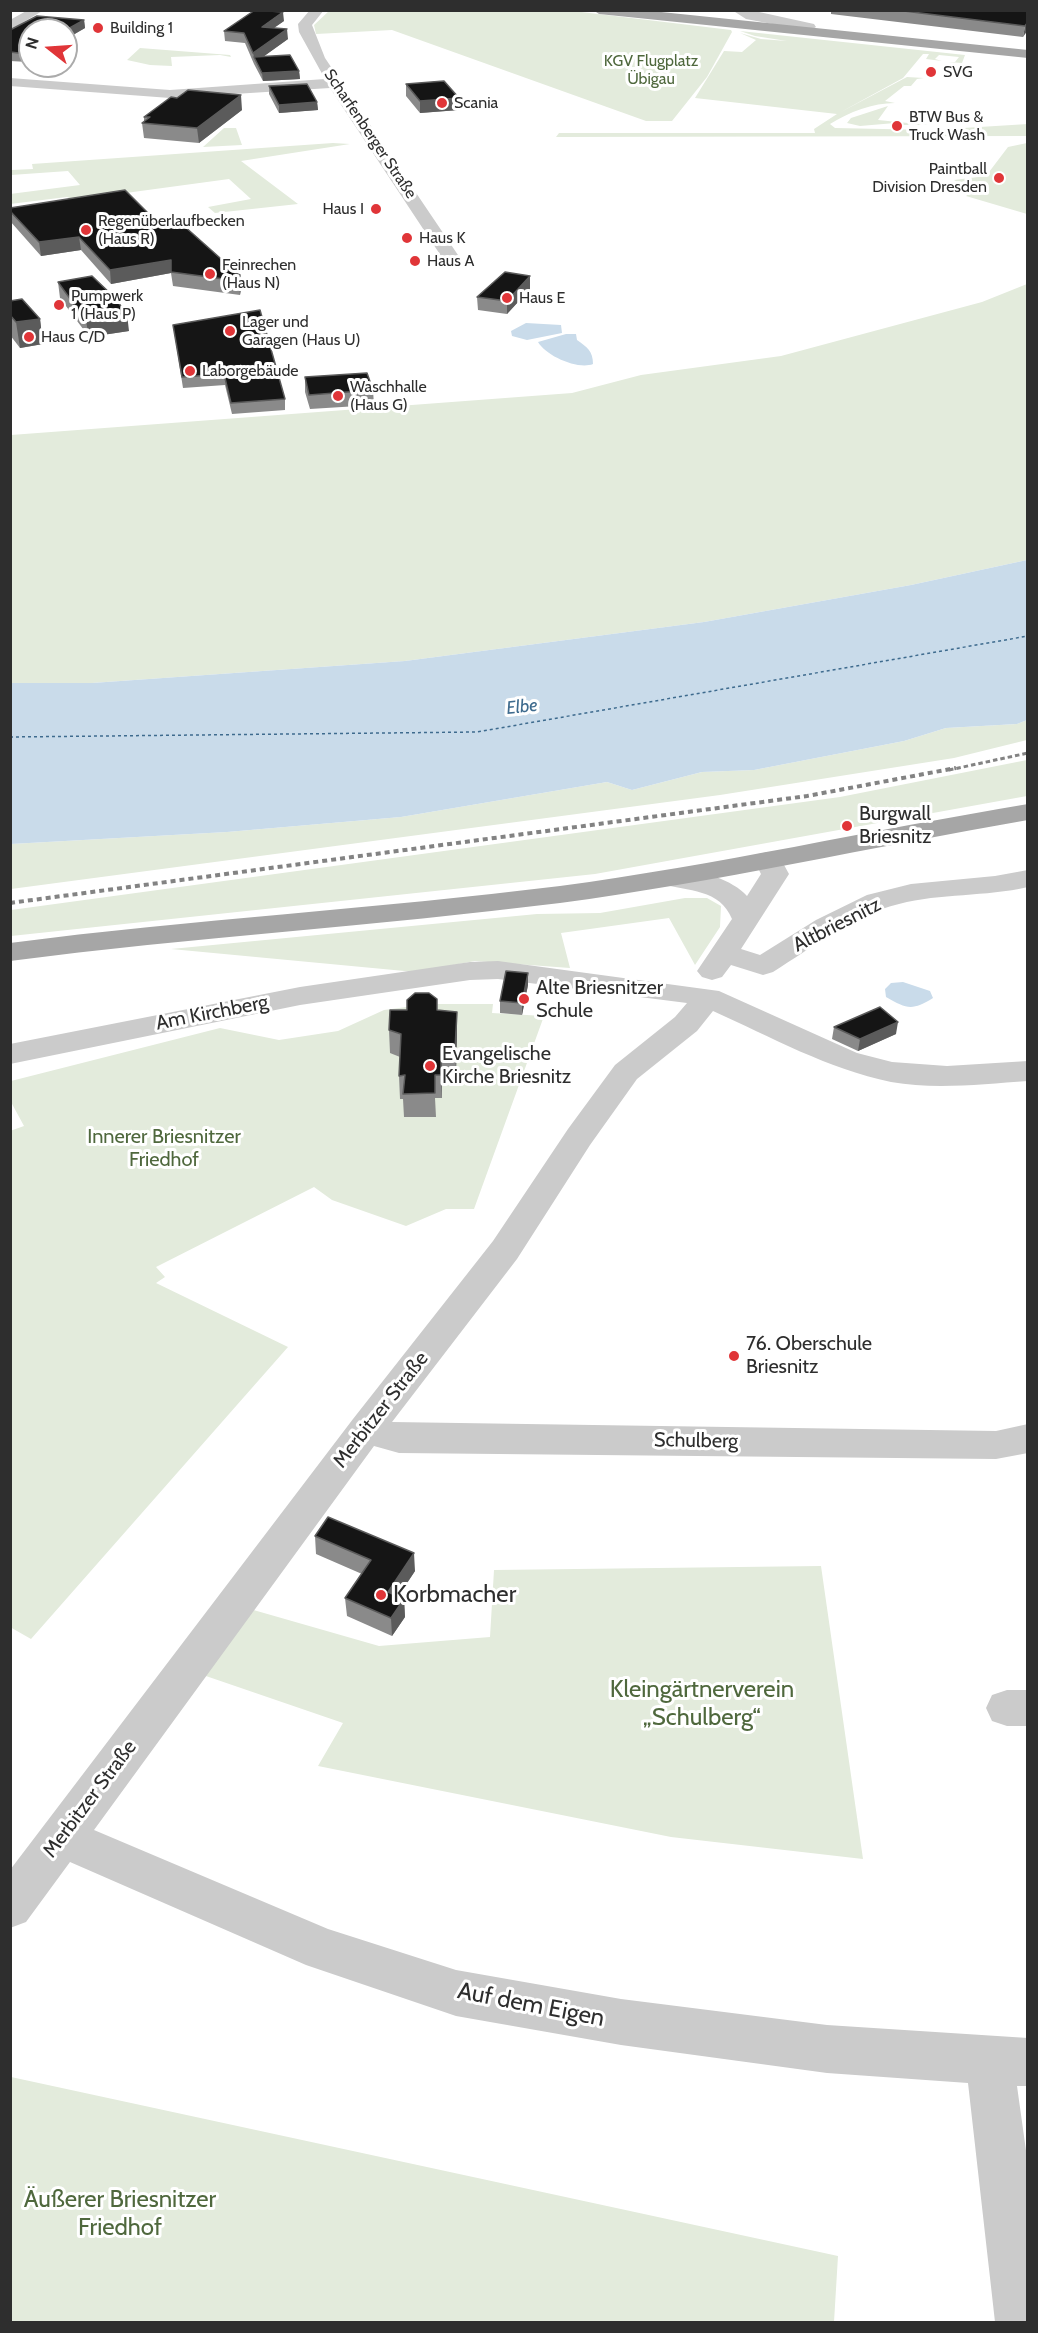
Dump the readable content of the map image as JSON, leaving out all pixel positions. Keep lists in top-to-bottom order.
{
  "streets": {
    "street": [
      "Scharfenberger Straße",
      "Altbriesnitz",
      "Am Kirchberg",
      "Merbitzer Straße",
      "Schulberg",
      "Auf dem Eigen"
    ]
  },
  "crossings": [
    ["Altbriesnitz", "Merbitzer Straße"],
    ["Am Kirchberg", "Merbitzer Straße"],
    ["Merbitzer Straße", "Schulberg"],
    ["Merbitzer Straße", "Auf dem Eigen"]
  ],
  "water": ["Elbe"],
  "parks": [
    "KGV Flugplatz Übigau",
    "Innerer Briesnitzer Friedhof",
    "Kleingärtnerverein „Schulberg“",
    "Äußerer Briesnitzer Friedhof"
  ],
  "places": [
    "Building 1",
    "SVG",
    "Scania",
    "BTW Bus & Truck Wash",
    "Paintball Division Dresden",
    "Haus I",
    "Regenüberlaufbecken (Haus R)",
    "Haus K",
    "Haus A",
    "Feinrechen (Haus N)",
    "Haus E",
    "Pumpwerk 1 (Haus P)",
    "Lager und Garagen (Haus U)",
    "Haus C/D",
    "Laborgebäude",
    "Waschhalle (Haus G)",
    "Burgwall Briesnitz",
    "Alte Briesnitzer Schule",
    "Evangelische Kirche Briesnitz",
    "76. Oberschule Briesnitz",
    "Korbmacher"
  ],
  "north": "left"
}
